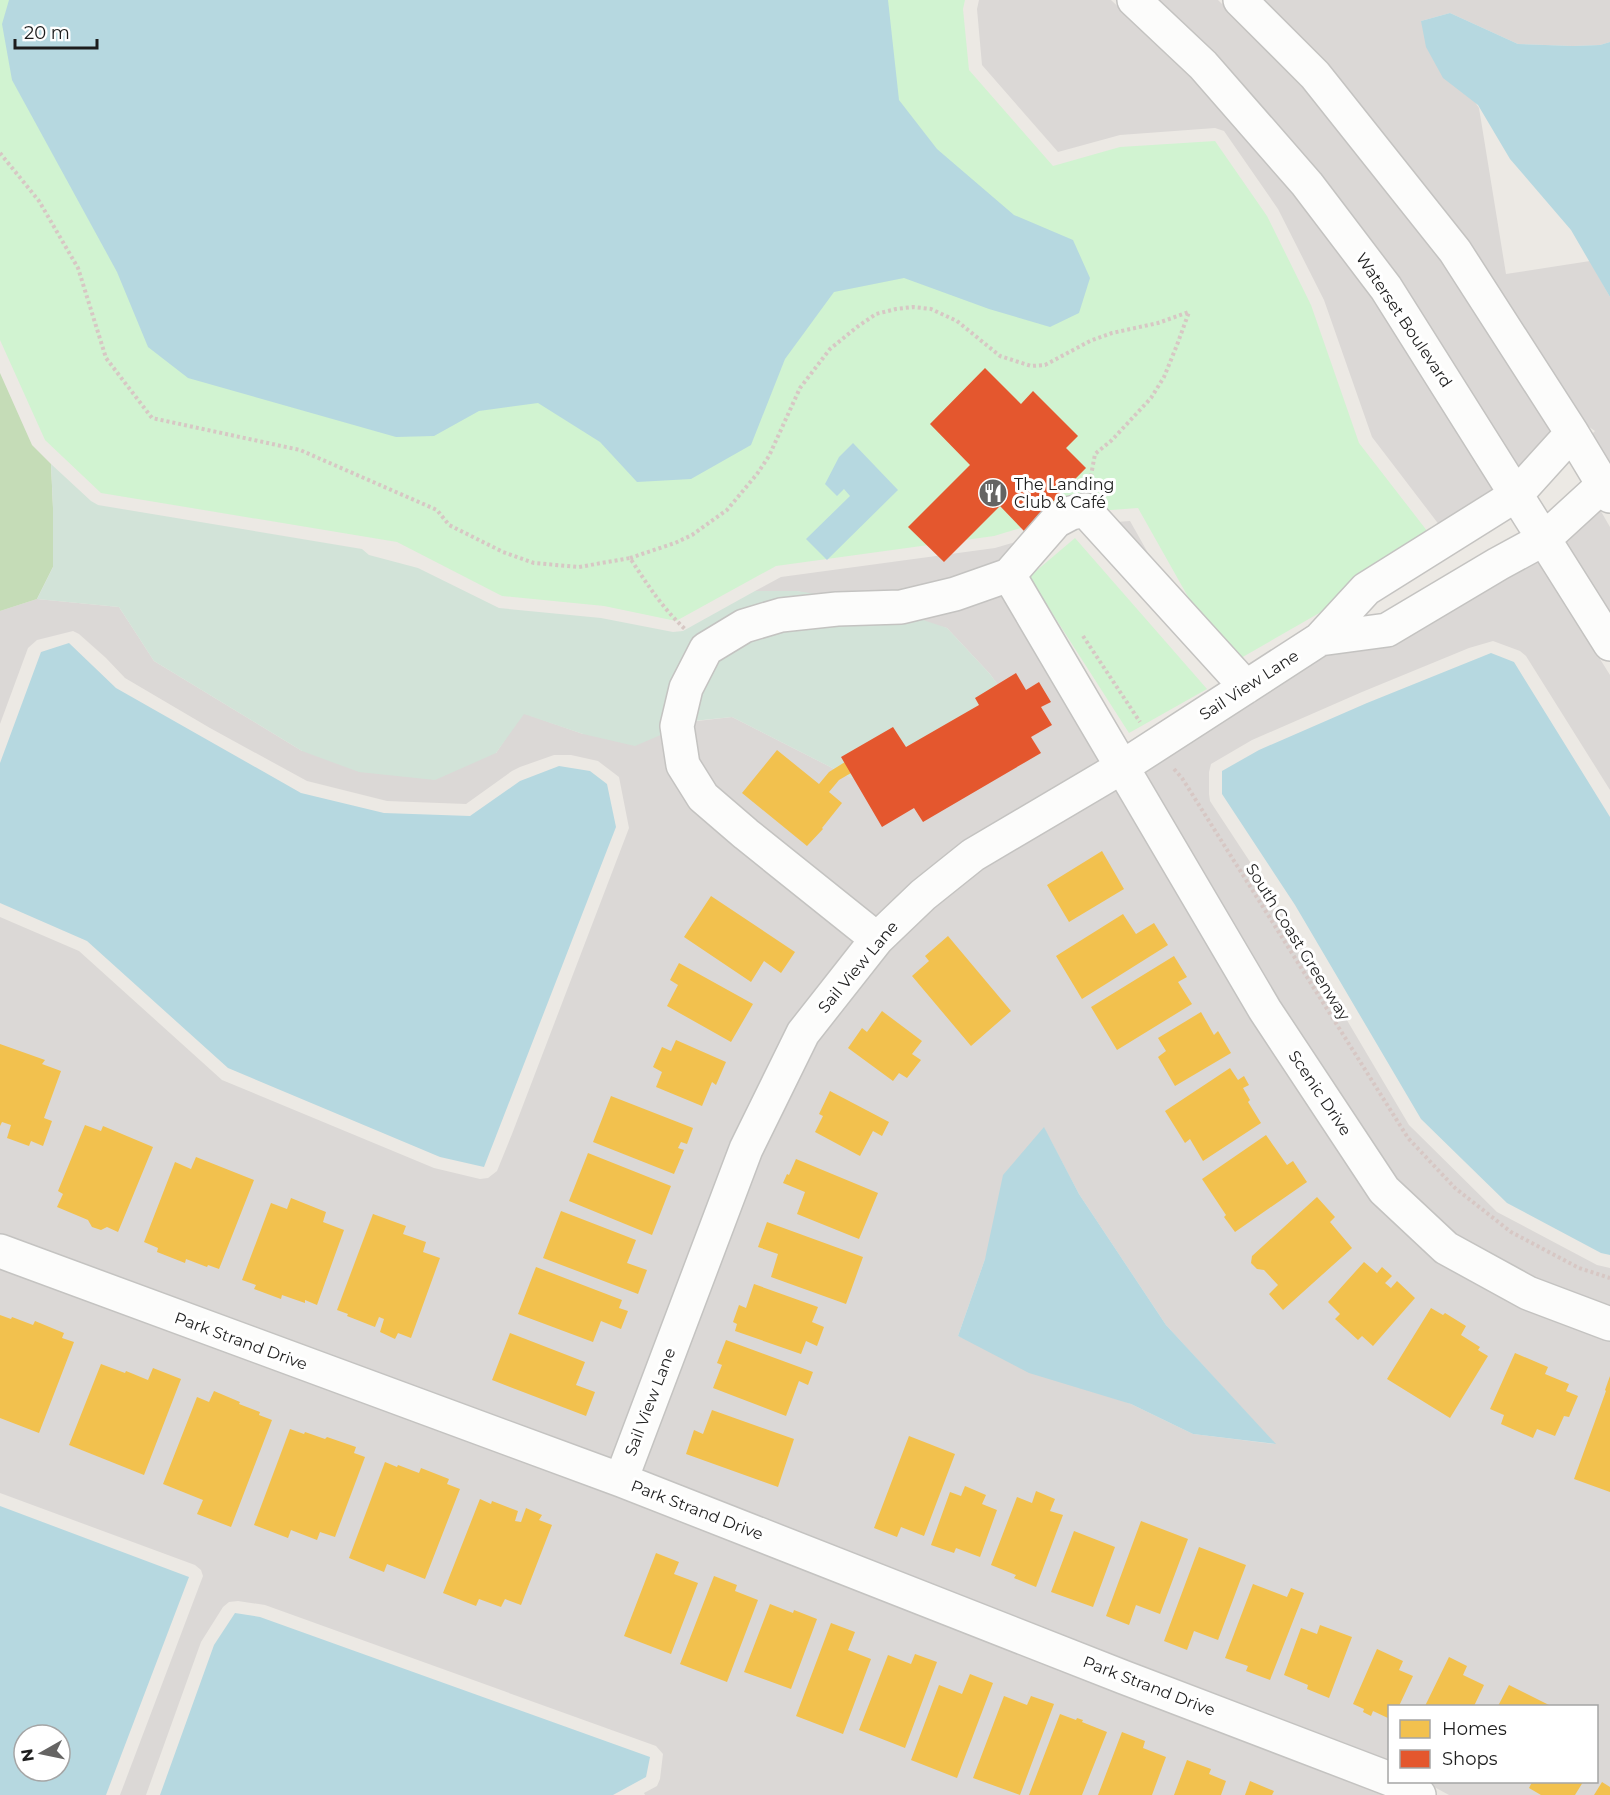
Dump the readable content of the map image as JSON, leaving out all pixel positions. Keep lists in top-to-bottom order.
{
  "streets": {
    "street": [
      "Waterset Boulevard",
      "Sail View Lane",
      "Scenic Drive",
      "Park Strand Drive"
    ],
    "path": ["South Coast Greenway"]
  },
  "crossings": [
    ["Waterset Boulevard", "Sail View Lane"],
    ["Sail View Lane", "South Coast Greenway"],
    ["Sail View Lane", "Scenic Drive"],
    ["Sail View Lane", "Park Strand Drive"]
  ],
  "places": {
    "restaurant": ["The Landing Club & Café"]
  },
  "legend": ["Homes", "Shops"],
  "scale_bar": "20 m",
  "north": "left"
}
